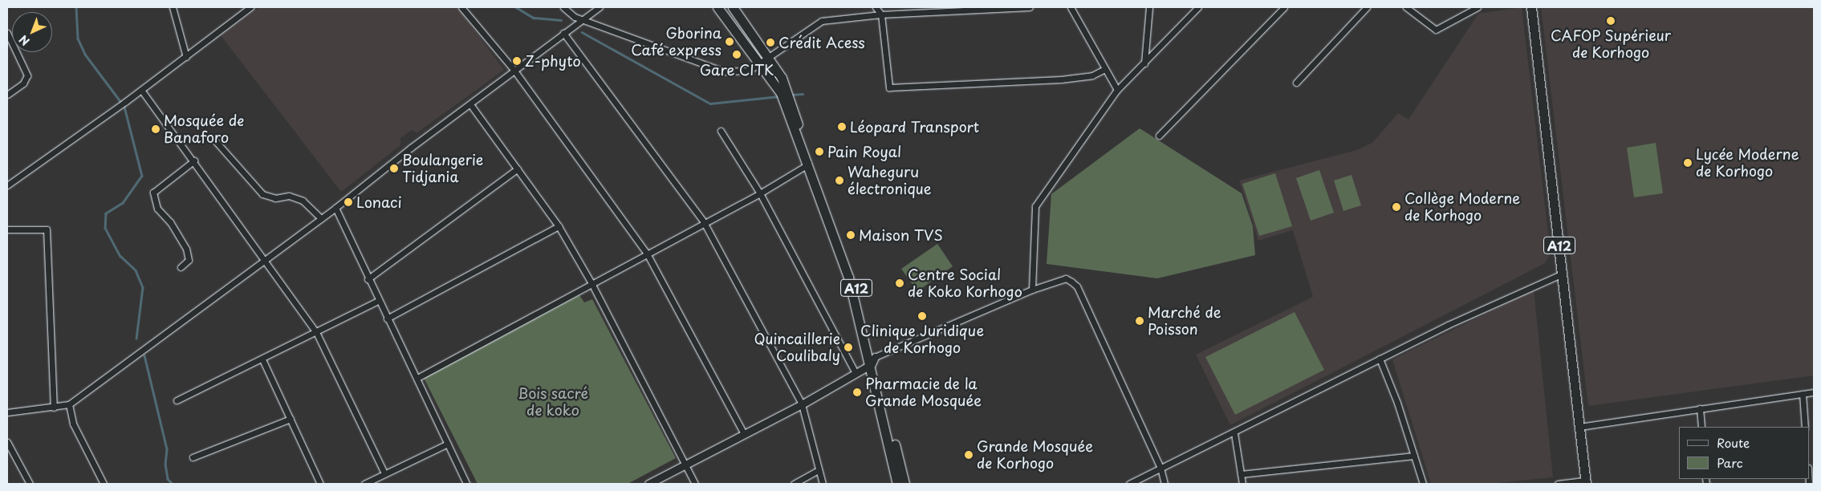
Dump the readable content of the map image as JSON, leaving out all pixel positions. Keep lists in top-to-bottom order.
{
  "streets": {
    "main road": ["A12"]
  },
  "parks": ["Bois sacré de koko"],
  "places": [
    "CAFOP Supérieur de Korhogo",
    "Gborina Café express",
    "Crédit Acess",
    "Gare CITK",
    "Z-phyto",
    "Léopard Transport",
    "Mosquée de Banaforo",
    "Pain Royal",
    "Lycée Moderne de Korhogo",
    "Boulangerie Tidjania",
    "Waheguru électronique",
    "Lonaci",
    "Collège Moderne de Korhogo",
    "Maison TVS",
    "Centre Social de Koko Korhogo",
    "Clinique Juridique de Korhogo",
    "Marché de Poisson",
    "Quincaillerie Coulibaly",
    "Pharmacie de la Grande Mosquée",
    "Grande Mosquée de Korhogo"
  ],
  "legend": ["Route", "Parc"],
  "north": "bottom left"
}
